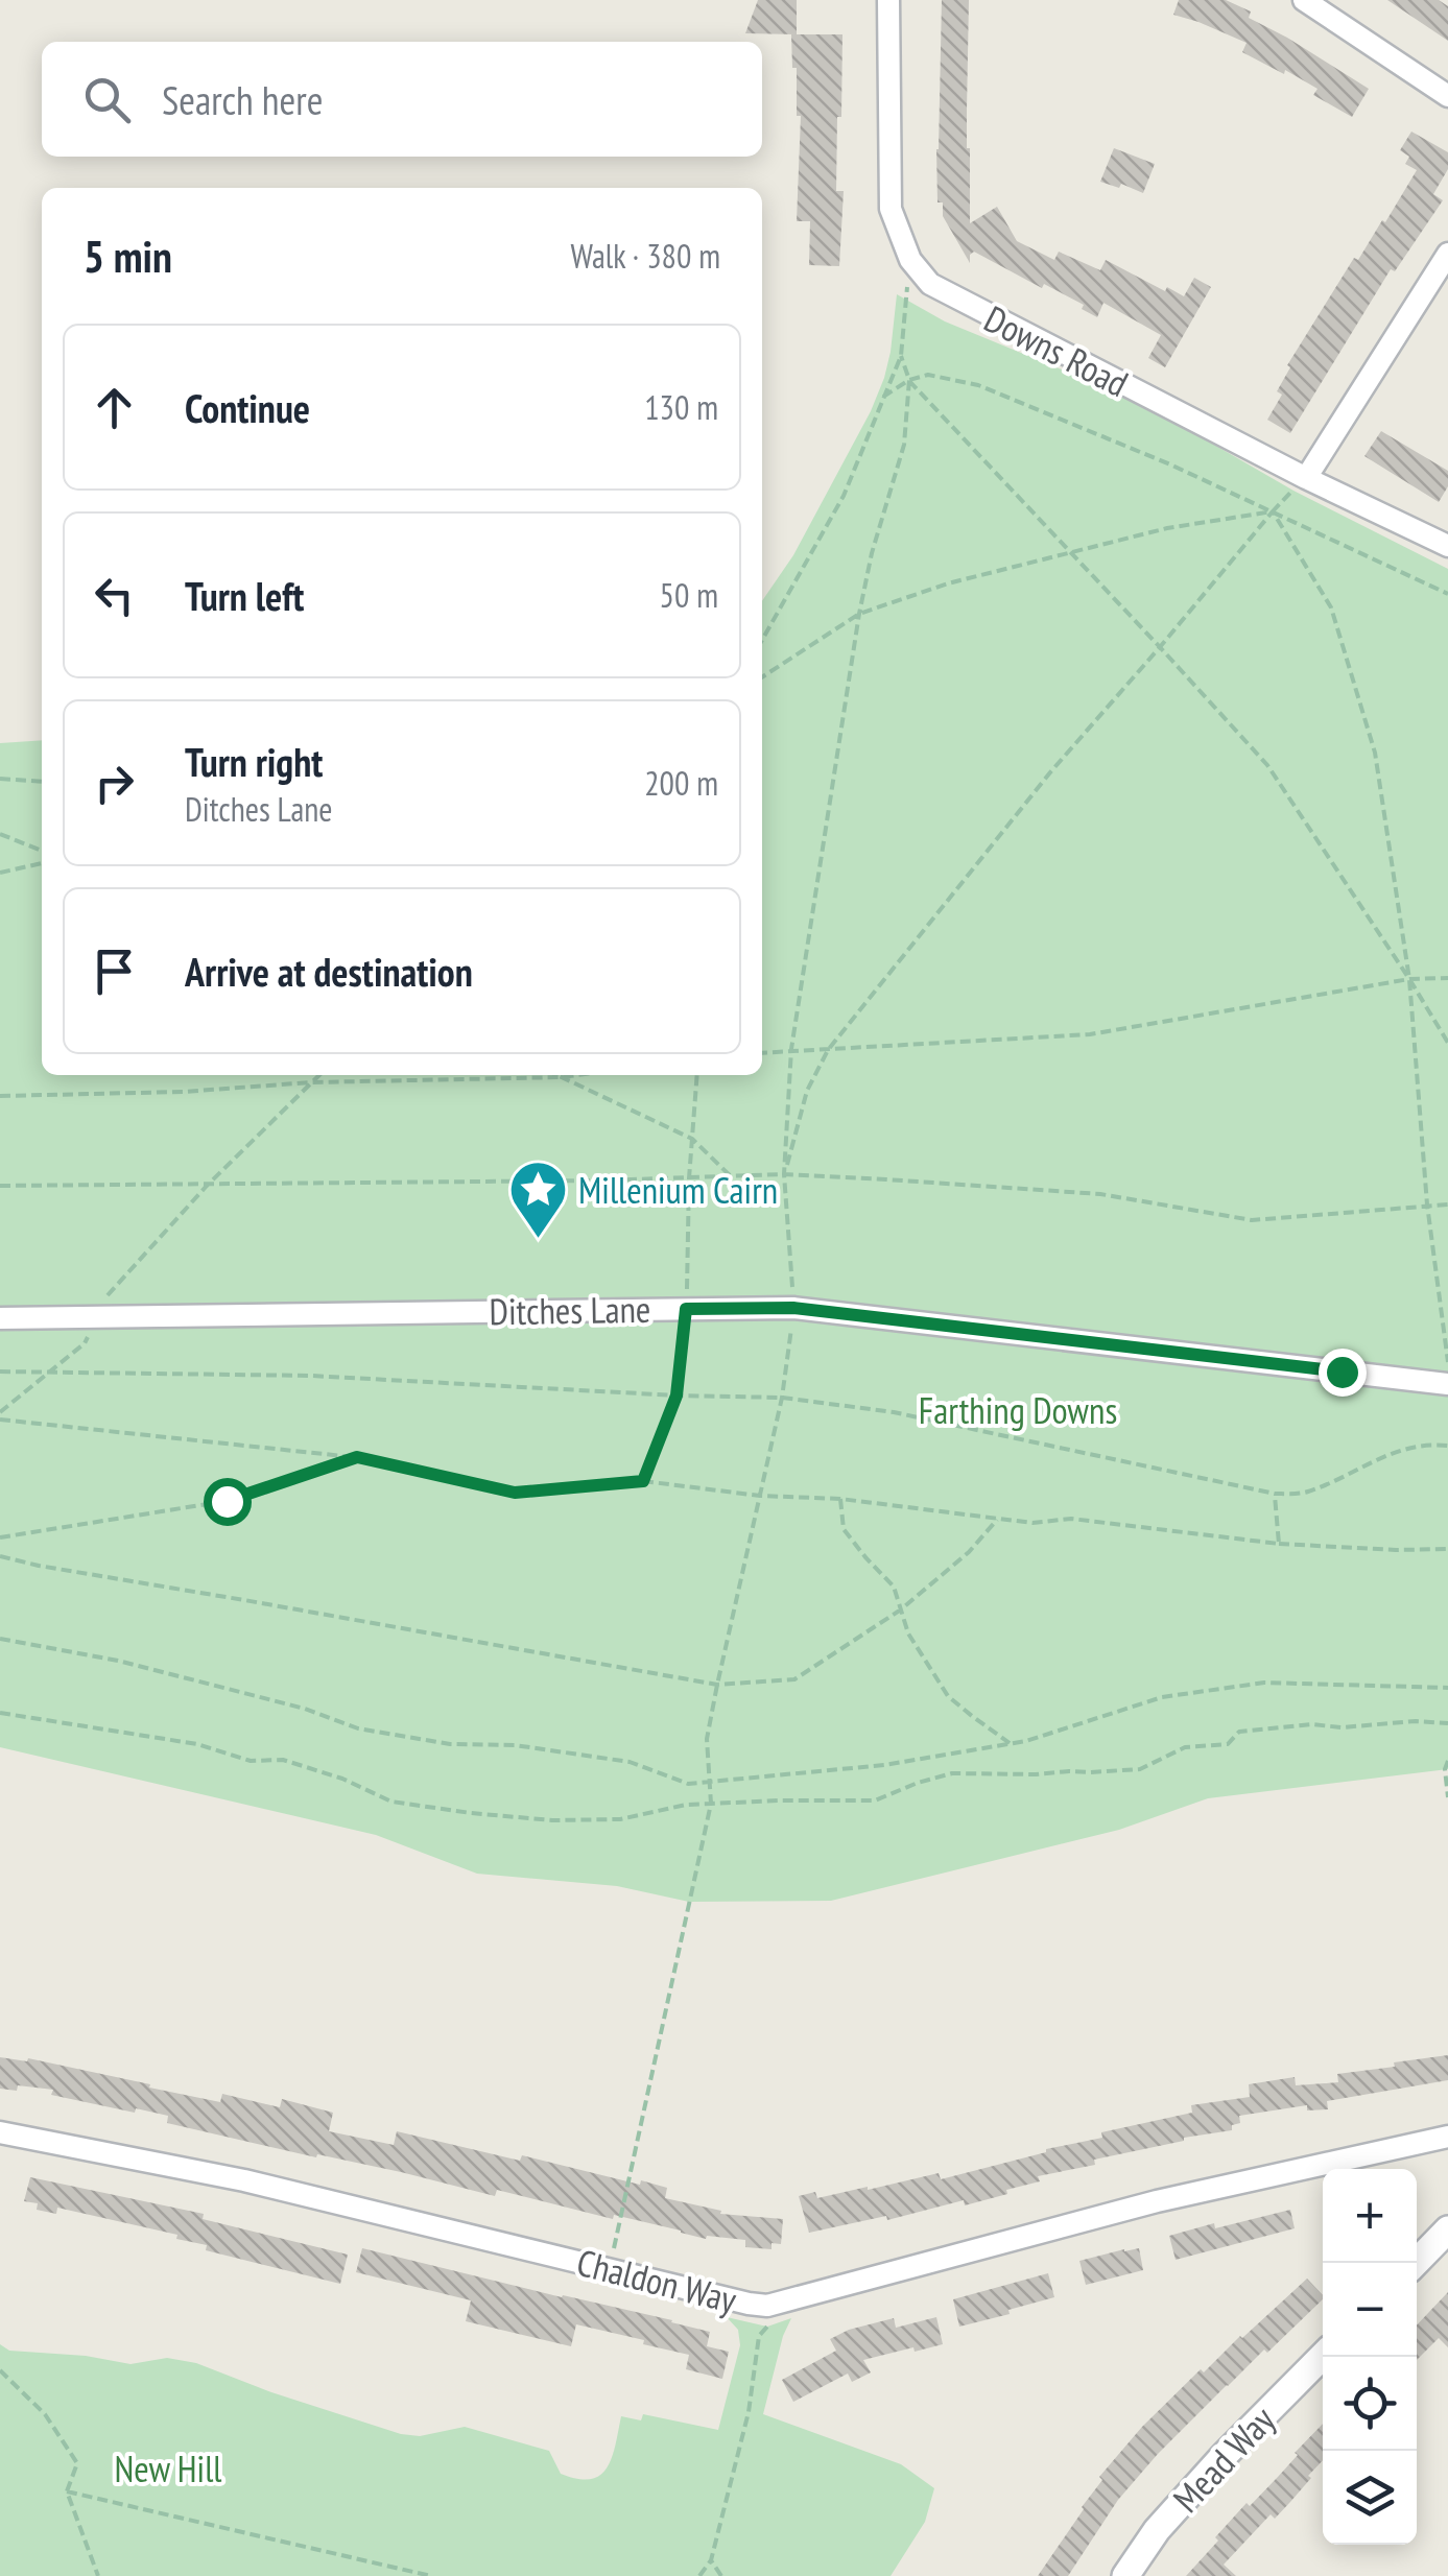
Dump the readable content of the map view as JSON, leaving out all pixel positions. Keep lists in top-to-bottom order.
{
  "streets": {
    "street": [
      "Downs Road",
      "Ditches Lane",
      "Chaldon Way",
      "Mead Way"
    ]
  },
  "parks": ["Farthing Downs", "New Hill"],
  "places": {
    "place": ["Millenium Cairn"]
  },
  "page": {
    "search": "Search here",
    "heading": ["5 min", "Walk · 380 m"],
    "list": [
      ["Continue", "130 m"],
      ["Turn left", "50 m"],
      ["Turn right", "Ditches Lane", "200 m"],
      "Arrive at destination"
    ],
    "map_buttons": ["+", "−"]
  }
}
